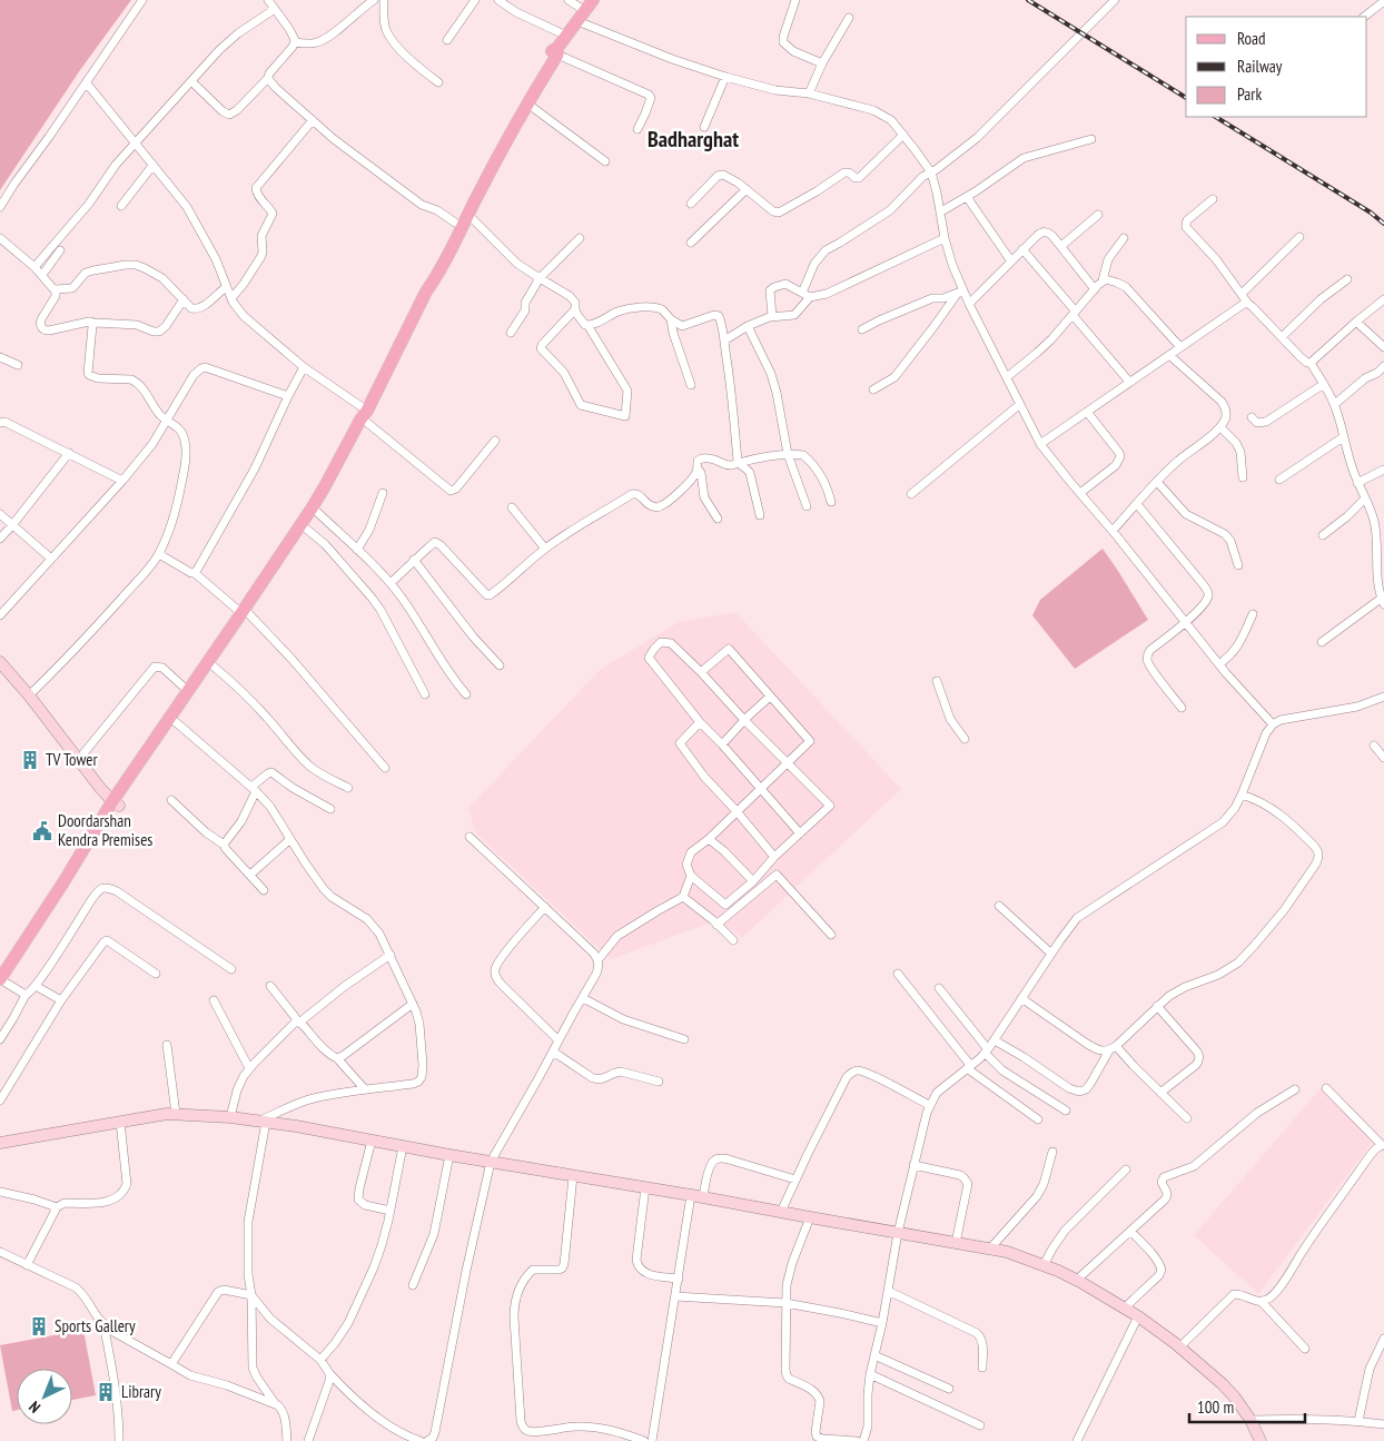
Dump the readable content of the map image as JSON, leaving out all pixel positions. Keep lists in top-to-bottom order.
{
  "districts": ["Badharghat"],
  "places": {
    "building": ["TV Tower", "Sports Gallery", "Library"],
    "public building": ["Doordarshan Kendra Premises"]
  },
  "legend": ["Road", "Railway", "Park"],
  "scale_bar": "100 m",
  "north": "bottom left"
}
